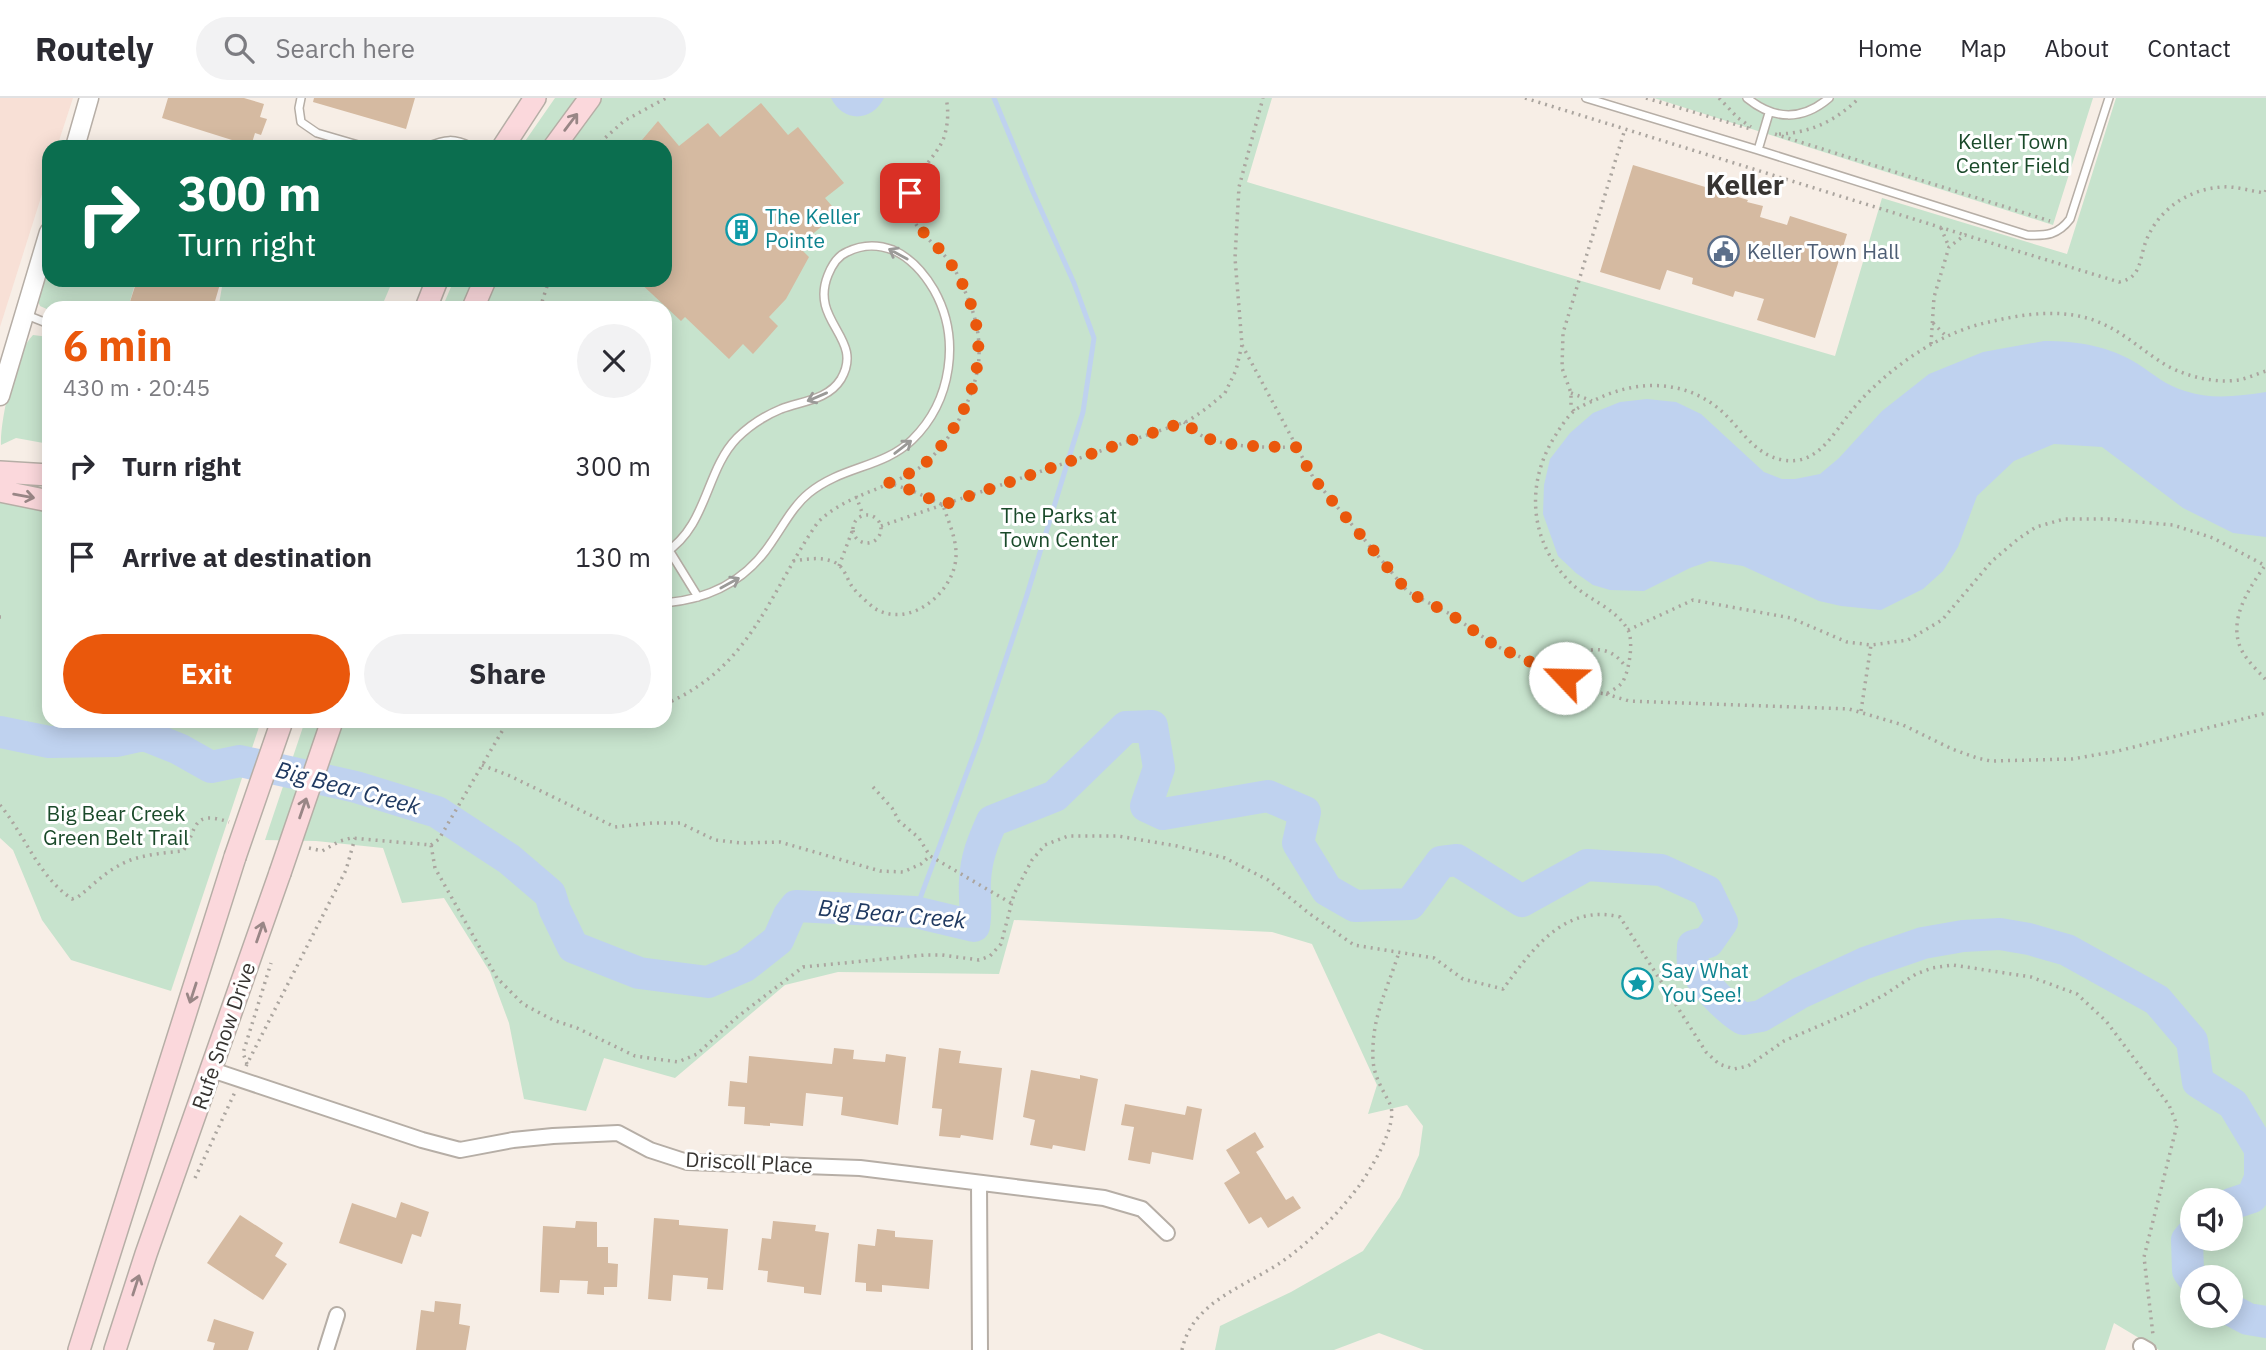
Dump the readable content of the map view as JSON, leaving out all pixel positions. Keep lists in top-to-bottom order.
{
  "streets": {
    "main road": ["Rufe Snow Drive"],
    "street": ["Driscoll Place"]
  },
  "crossings": [
    ["Rufe Snow Drive", "Driscoll Place"]
  ],
  "districts": ["Keller"],
  "water": ["Big Bear Creek"],
  "parks": ["Keller Town Center Field", "The Parks at Town Center", "Big Bear Creek Green Belt Trail"],
  "places": {
    "building": ["The Keller Pointe"],
    "public building": ["Keller Town Hall"],
    "place": ["Say What You See!"]
  },
  "page": {
    "header": "Routely",
    "search": "Search here",
    "nav": [
      "Home",
      "Map",
      "About",
      "Contact"
    ],
    "turn": ["300 m", "Turn right"],
    "heading": ["6 min", "430 m · 20:45"],
    "list": [
      {
        "name": "Turn right",
        "value": "300 m"
      },
      {
        "name": "Arrive at destination",
        "value": "130 m"
      }
    ],
    "buttons": ["Exit", "Share"]
  }
}
